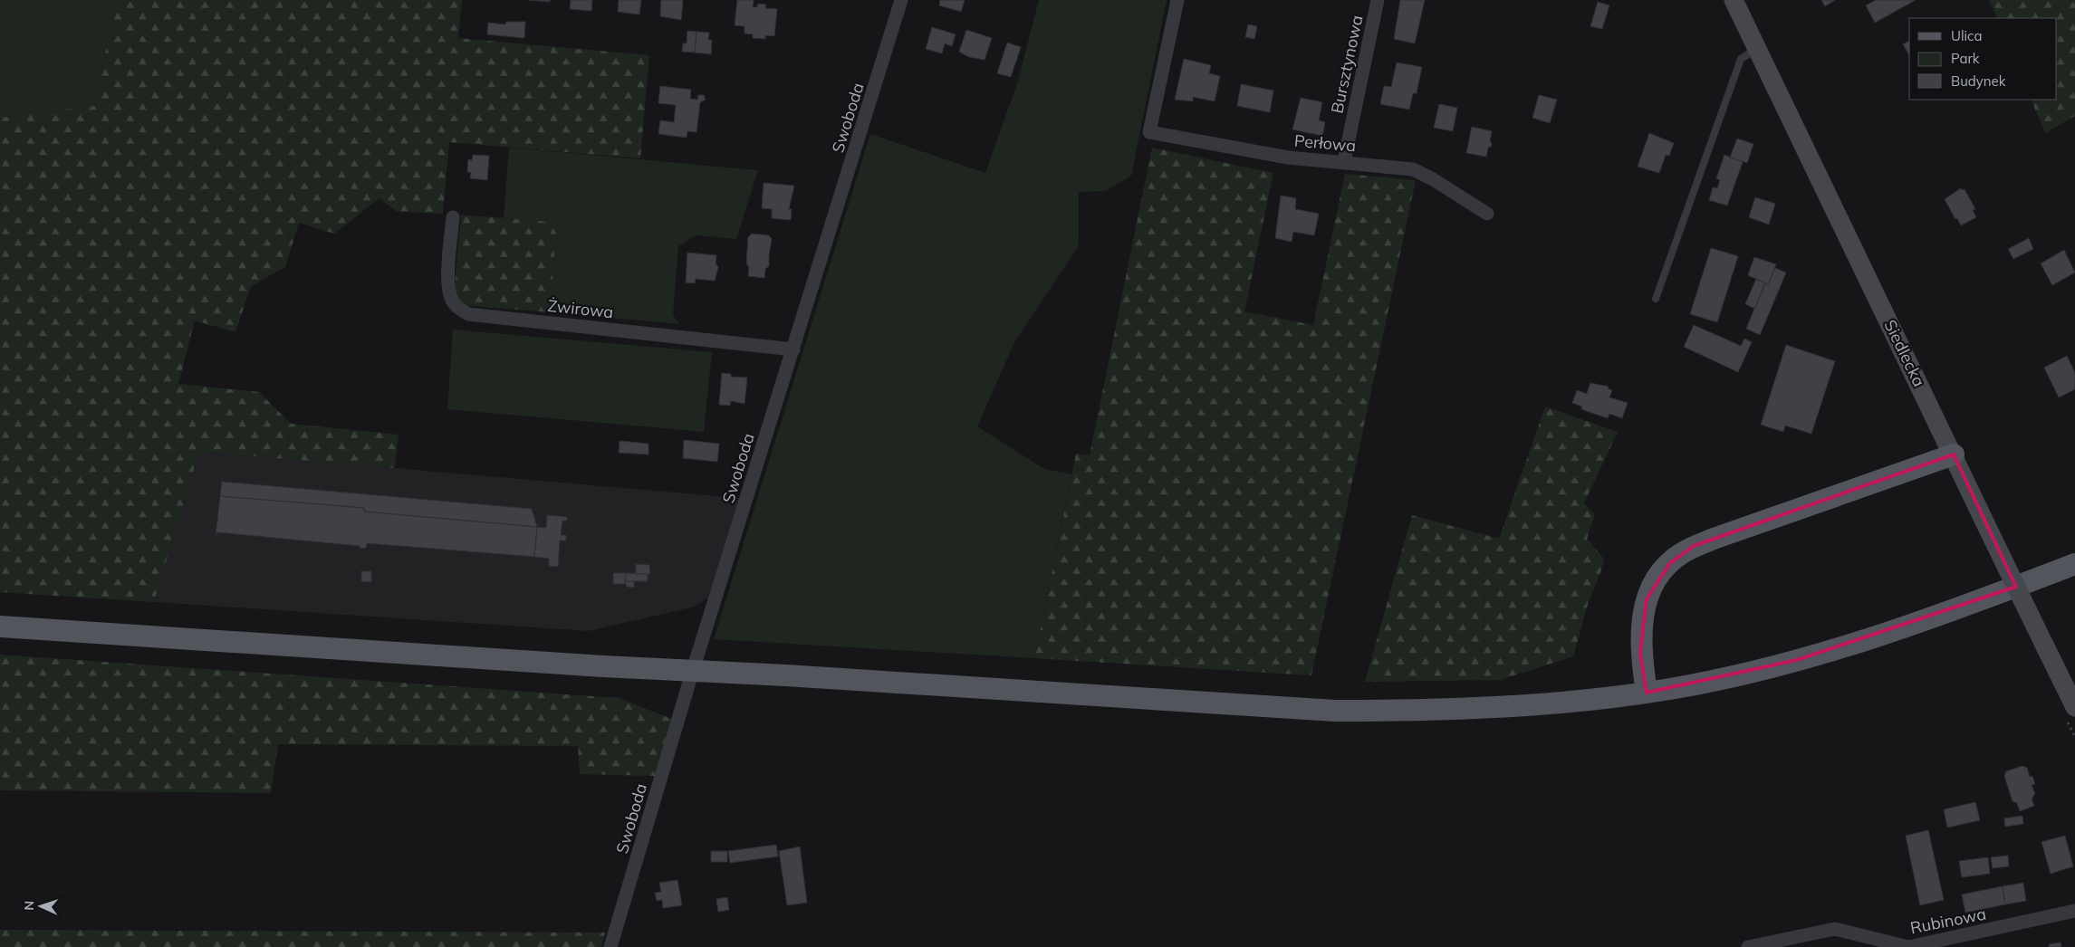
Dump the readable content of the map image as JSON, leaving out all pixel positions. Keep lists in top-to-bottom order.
{
  "streets": {
    "main road": ["Siedlecka"],
    "street": [
      "Bursztynowa",
      "Swoboda",
      "Perłowa",
      "Żwirowa",
      "Rubinowa"
    ]
  },
  "crossings": [
    ["Bursztynowa", "Perłowa"],
    ["Swoboda", "Żwirowa"]
  ],
  "legend": ["Ulica", "Park", "Budynek"],
  "north": "left"
}
